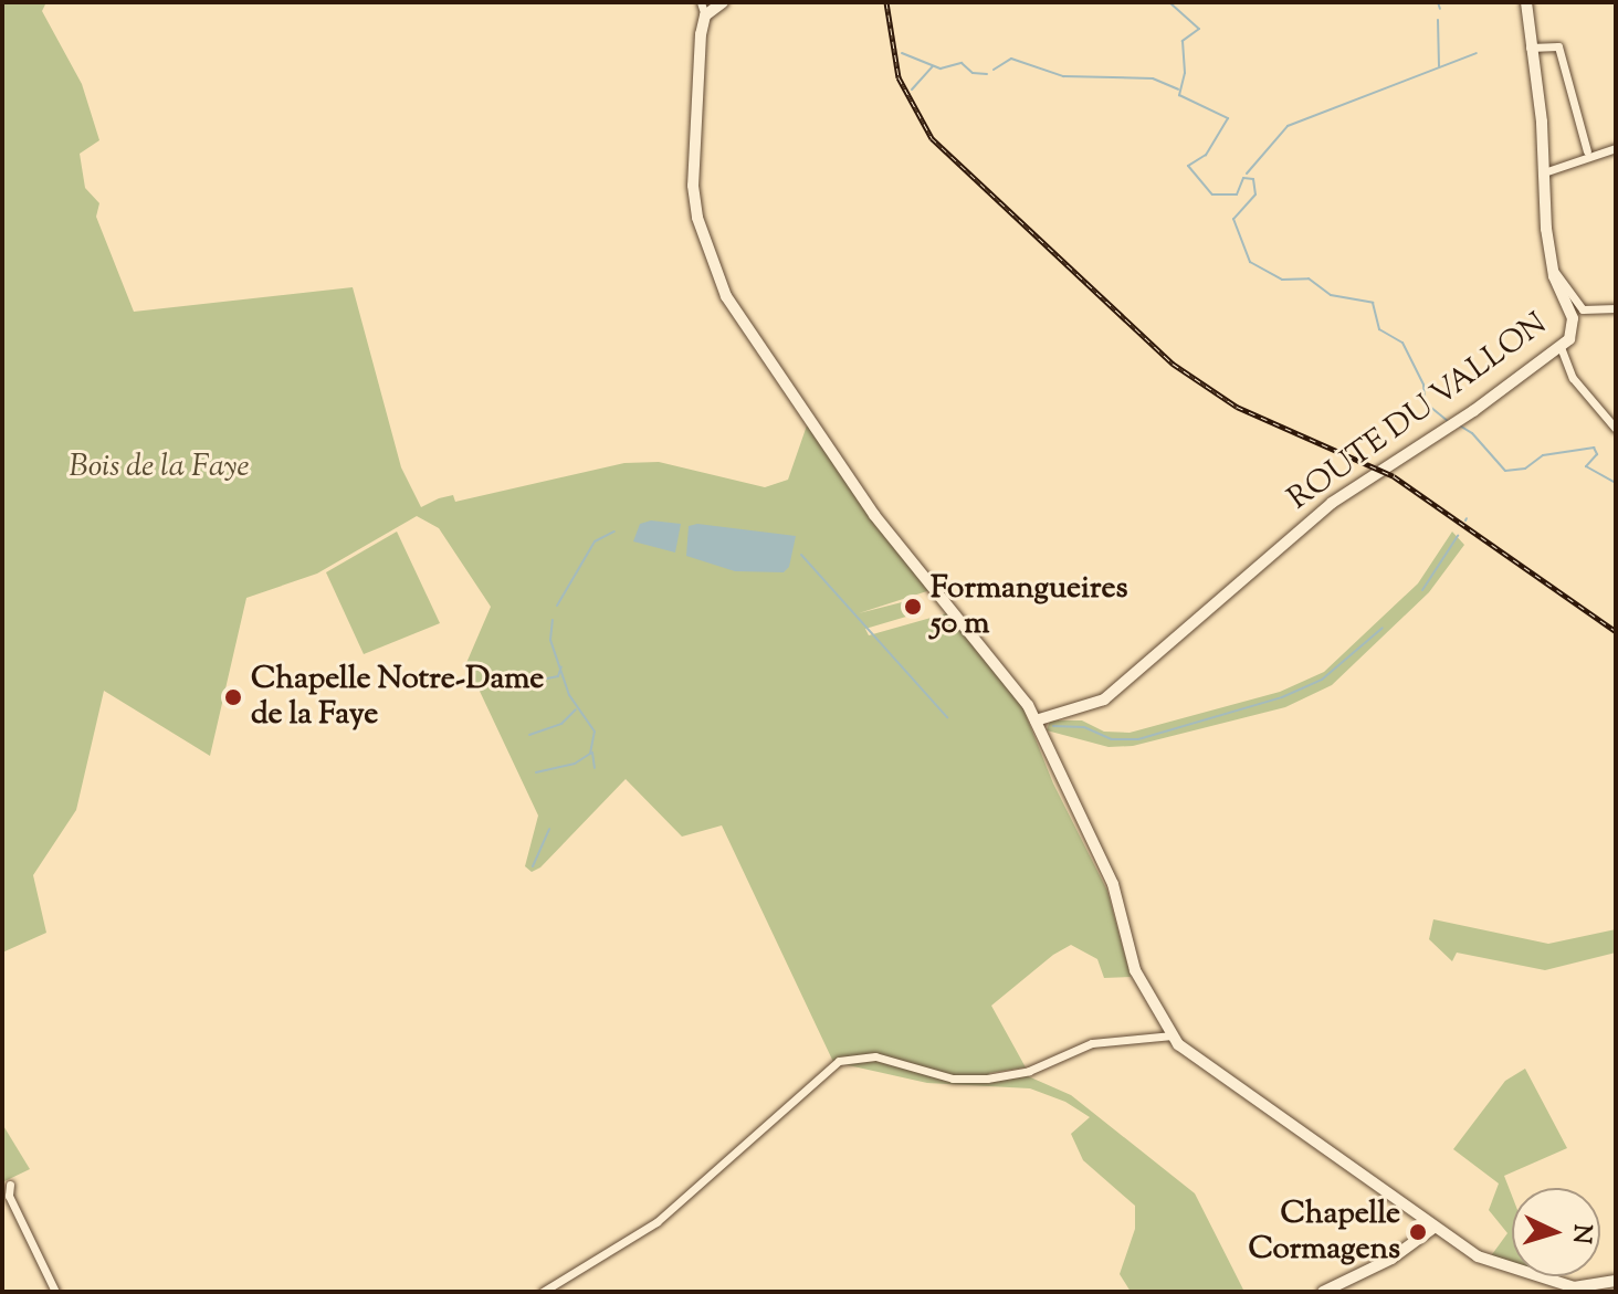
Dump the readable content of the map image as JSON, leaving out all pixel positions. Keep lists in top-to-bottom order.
{
  "streets": {
    "street": ["ROUTE DU VALLON"]
  },
  "parks": ["Bois de la Faye"],
  "places": ["Formangueires 50 m", "Chapelle Notre-Dame de la Faye", "Chapelle Cormagens"],
  "north": "right"
}
